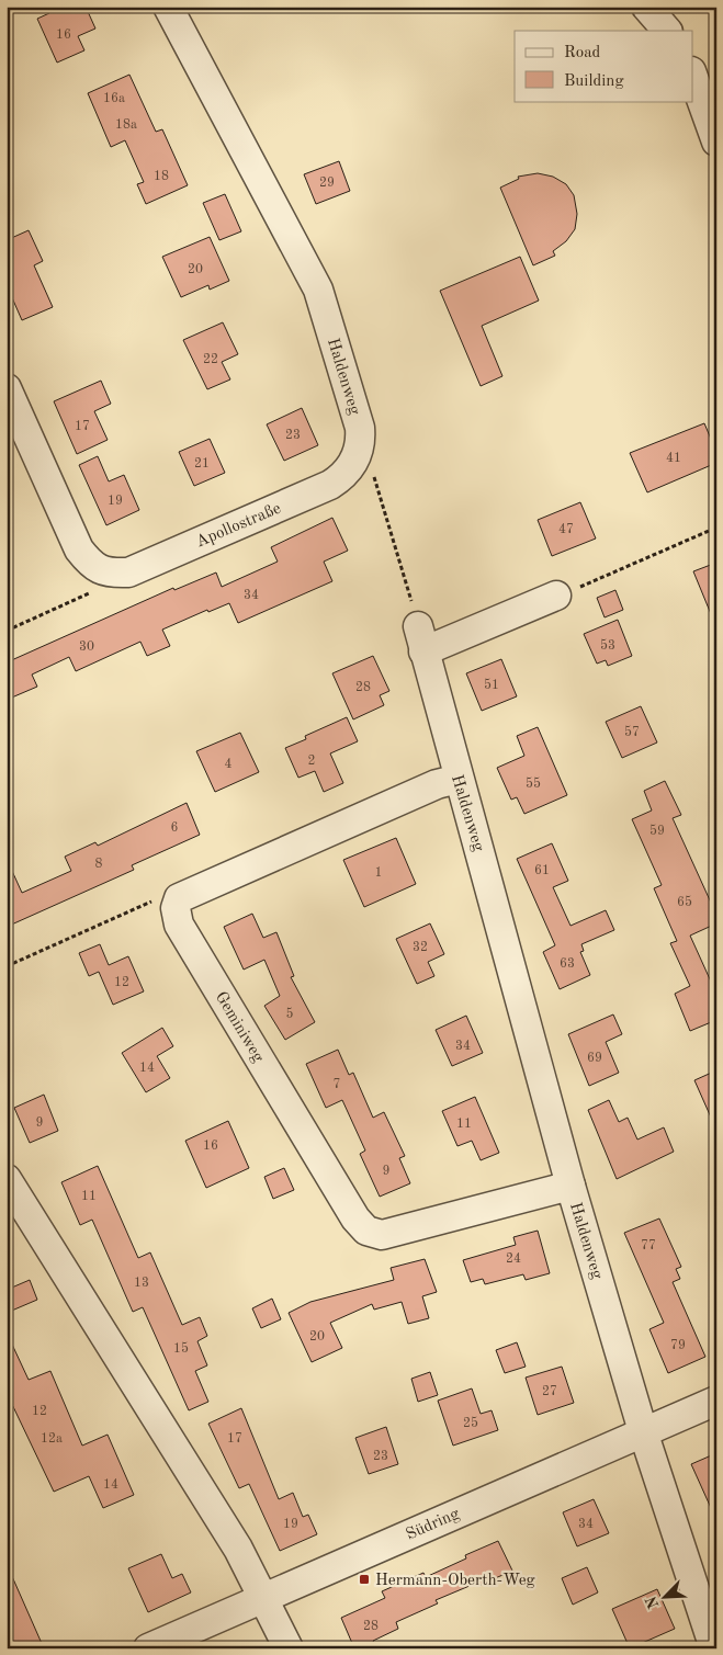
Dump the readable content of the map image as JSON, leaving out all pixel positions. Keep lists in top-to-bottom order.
{
  "streets": {
    "street": [
      "Haldenweg",
      "Apollostraße",
      "Geminiweg",
      "Südring"
    ]
  },
  "crossings": [
    ["Haldenweg", "Apollostraße"],
    ["Haldenweg", "Geminiweg"],
    ["Haldenweg", "Südring"]
  ],
  "places": {
    "transit": ["Hermann-Oberth-Weg"]
  },
  "house_numbers": [
    "16",
    "16a",
    "18a",
    "18",
    "29",
    "20",
    "22",
    "17",
    "23",
    "41",
    "21",
    "19",
    "47",
    "34",
    "53",
    "30",
    "51",
    "28",
    "57",
    "2",
    "4",
    "55",
    "6",
    "59",
    "8",
    "61",
    "1",
    "65",
    "32",
    "63",
    "12",
    "5",
    "34",
    "69",
    "14",
    "7",
    "9",
    "11",
    "16",
    "9",
    "11",
    "77",
    "24",
    "13",
    "20",
    "79",
    "15",
    "27",
    "12",
    "25",
    "12a",
    "17",
    "23",
    "14",
    "19",
    "34",
    "28"
  ],
  "legend": ["Road", "Building"],
  "north": "bottom left"
}
